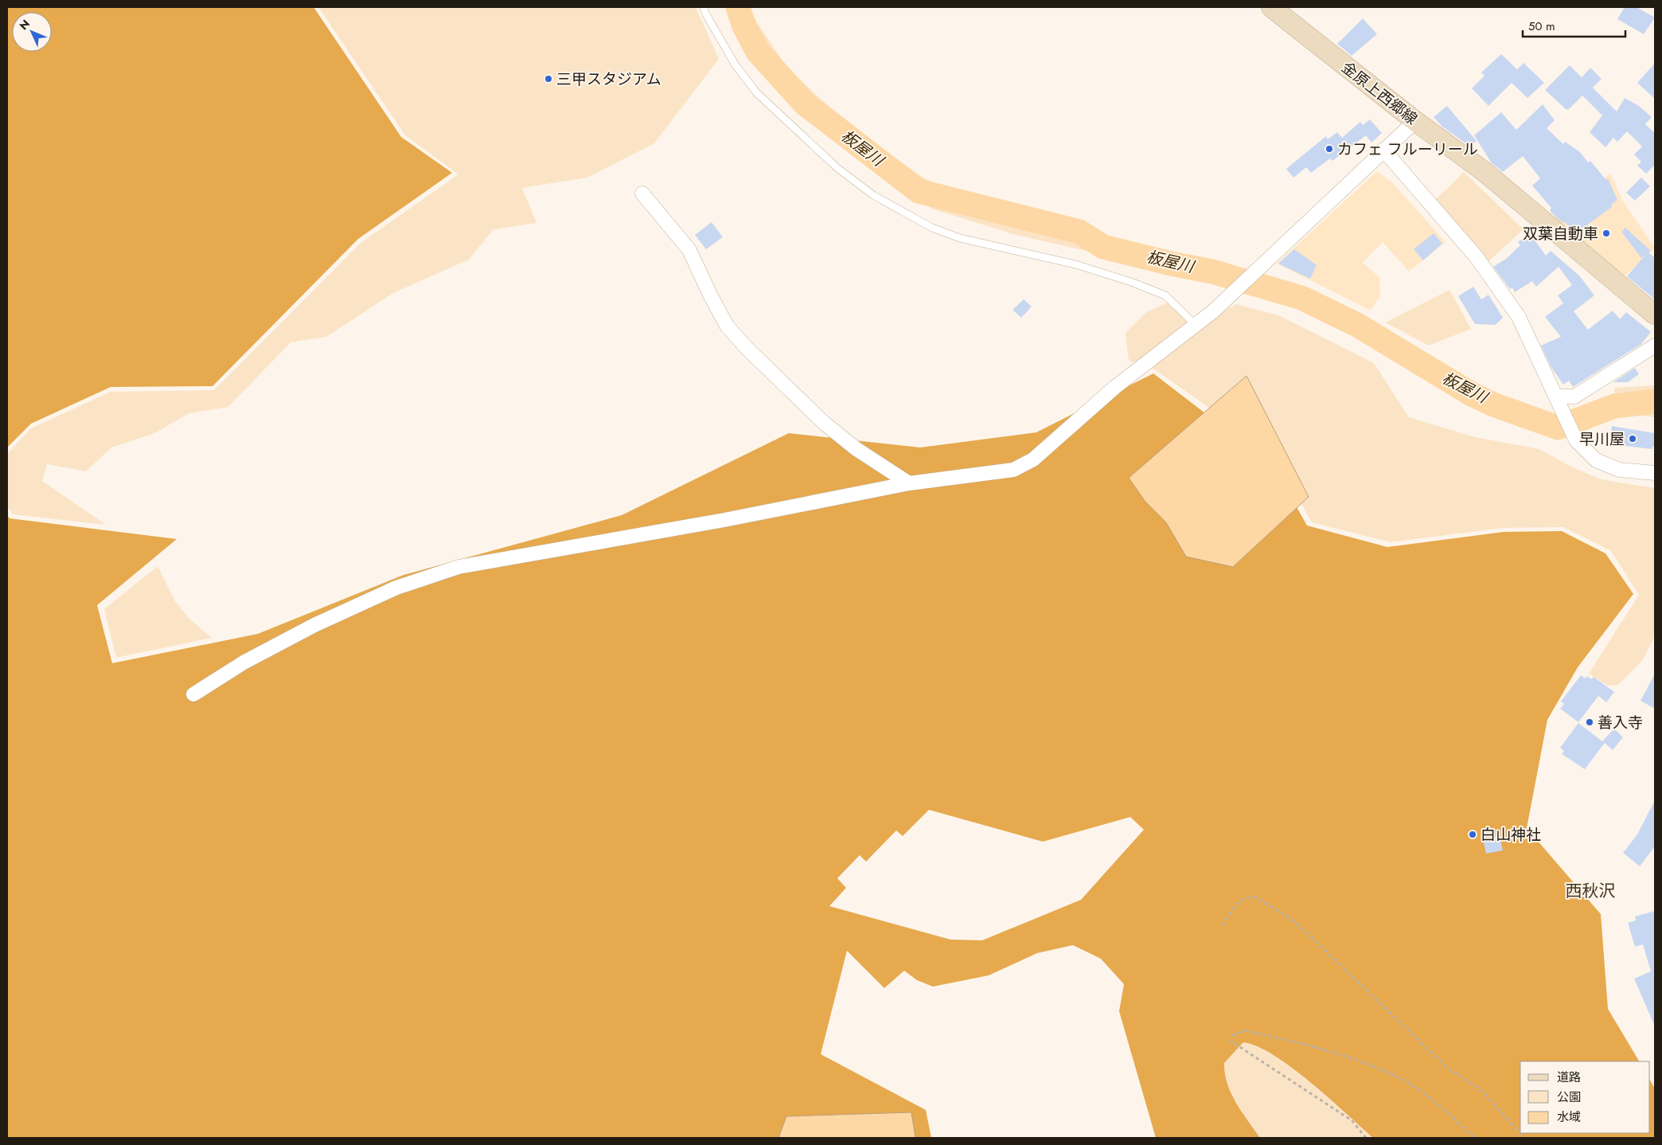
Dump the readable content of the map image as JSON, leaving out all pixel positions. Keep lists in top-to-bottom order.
{
  "streets": {
    "main road": ["金原上西郷線"]
  },
  "districts": ["西秋沢"],
  "water": ["板屋川"],
  "places": [
    "三甲スタジアム",
    "カフェ フルーリール",
    "双葉自動車",
    "早川屋",
    "善入寺",
    "白山神社"
  ],
  "legend": ["道路", "公園", "水域"],
  "scale_bar": "50 m",
  "north": "top left"
}
